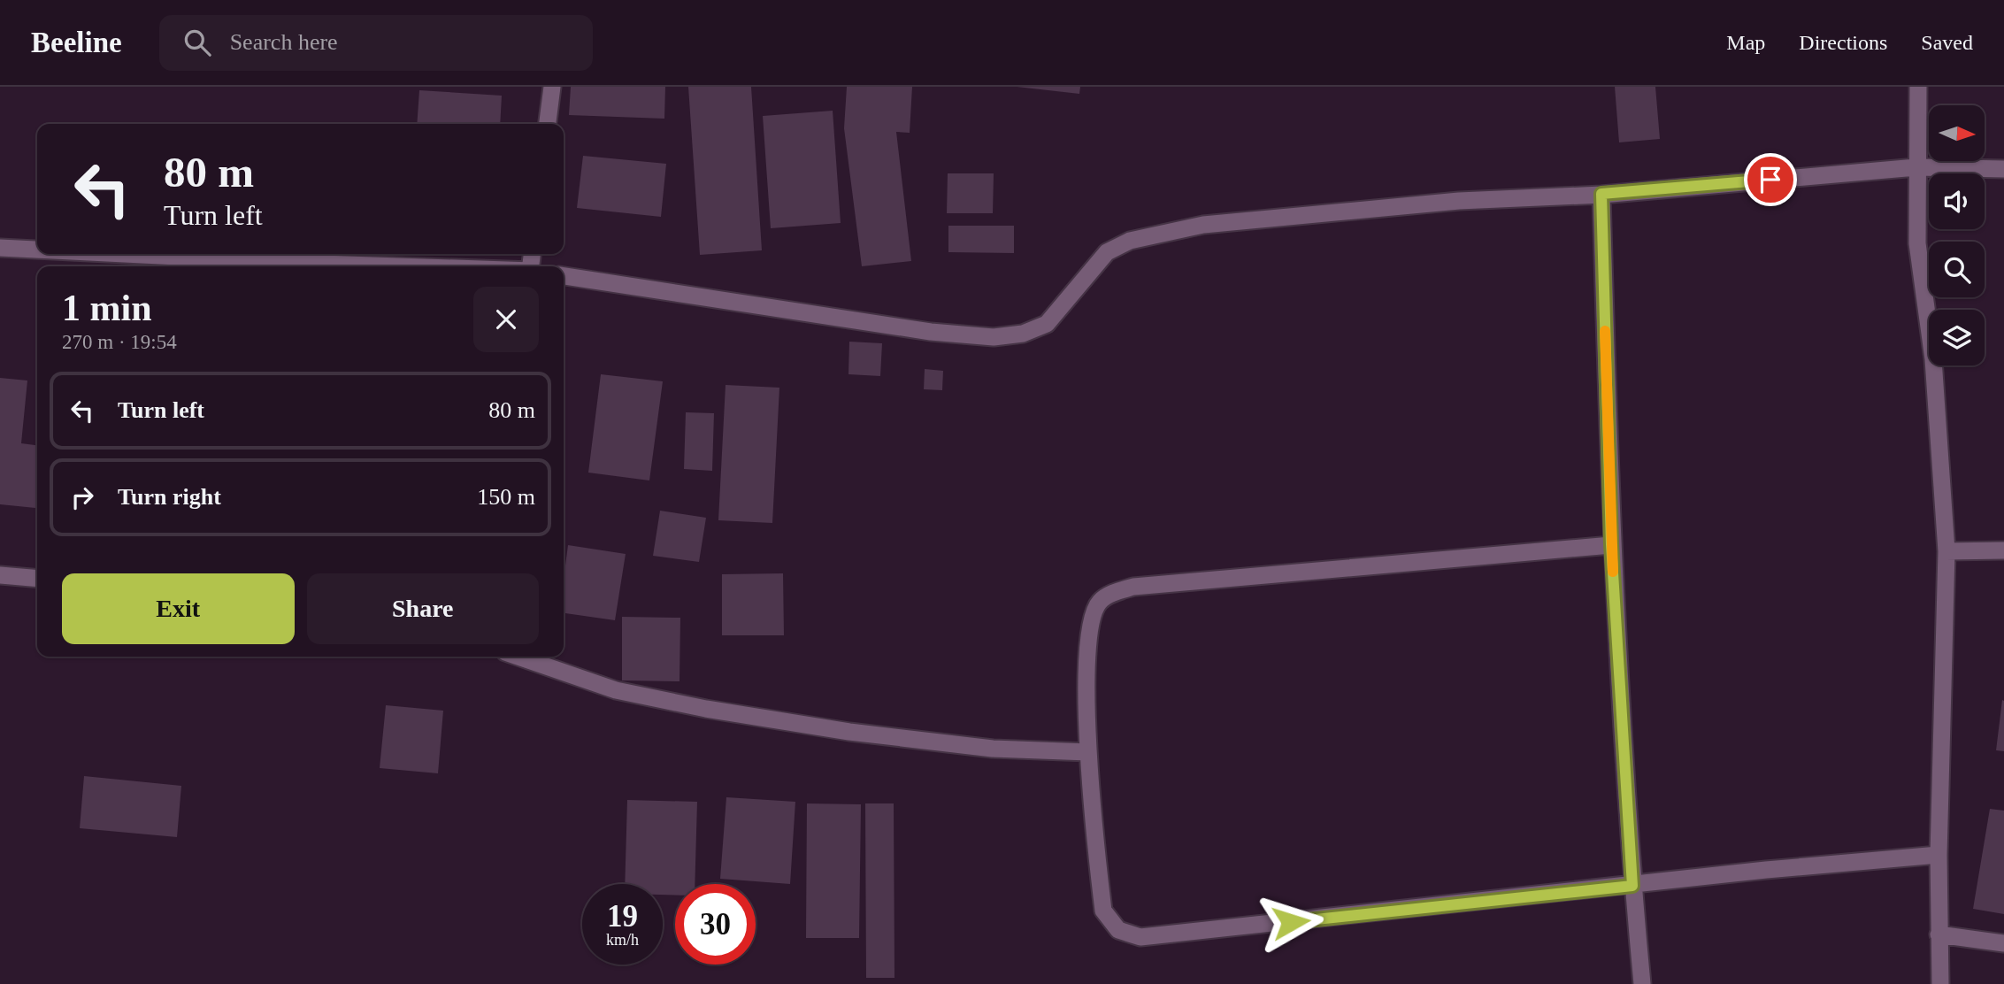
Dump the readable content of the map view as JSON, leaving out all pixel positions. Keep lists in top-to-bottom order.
{
  "north": "right",
  "page": {
    "header": "Beeline",
    "search": "Search here",
    "nav": ["Map", "Directions", "Saved"],
    "turn": ["80 m", "Turn left"],
    "heading": ["1 min", "270 m · 19:54"],
    "list": [
      {
        "name": "Turn left",
        "value": "80 m"
      },
      {
        "name": "Turn right",
        "value": "150 m"
      }
    ],
    "buttons": ["Exit", "Share"],
    "speed": "19 km/h",
    "limit": "30"
  }
}
